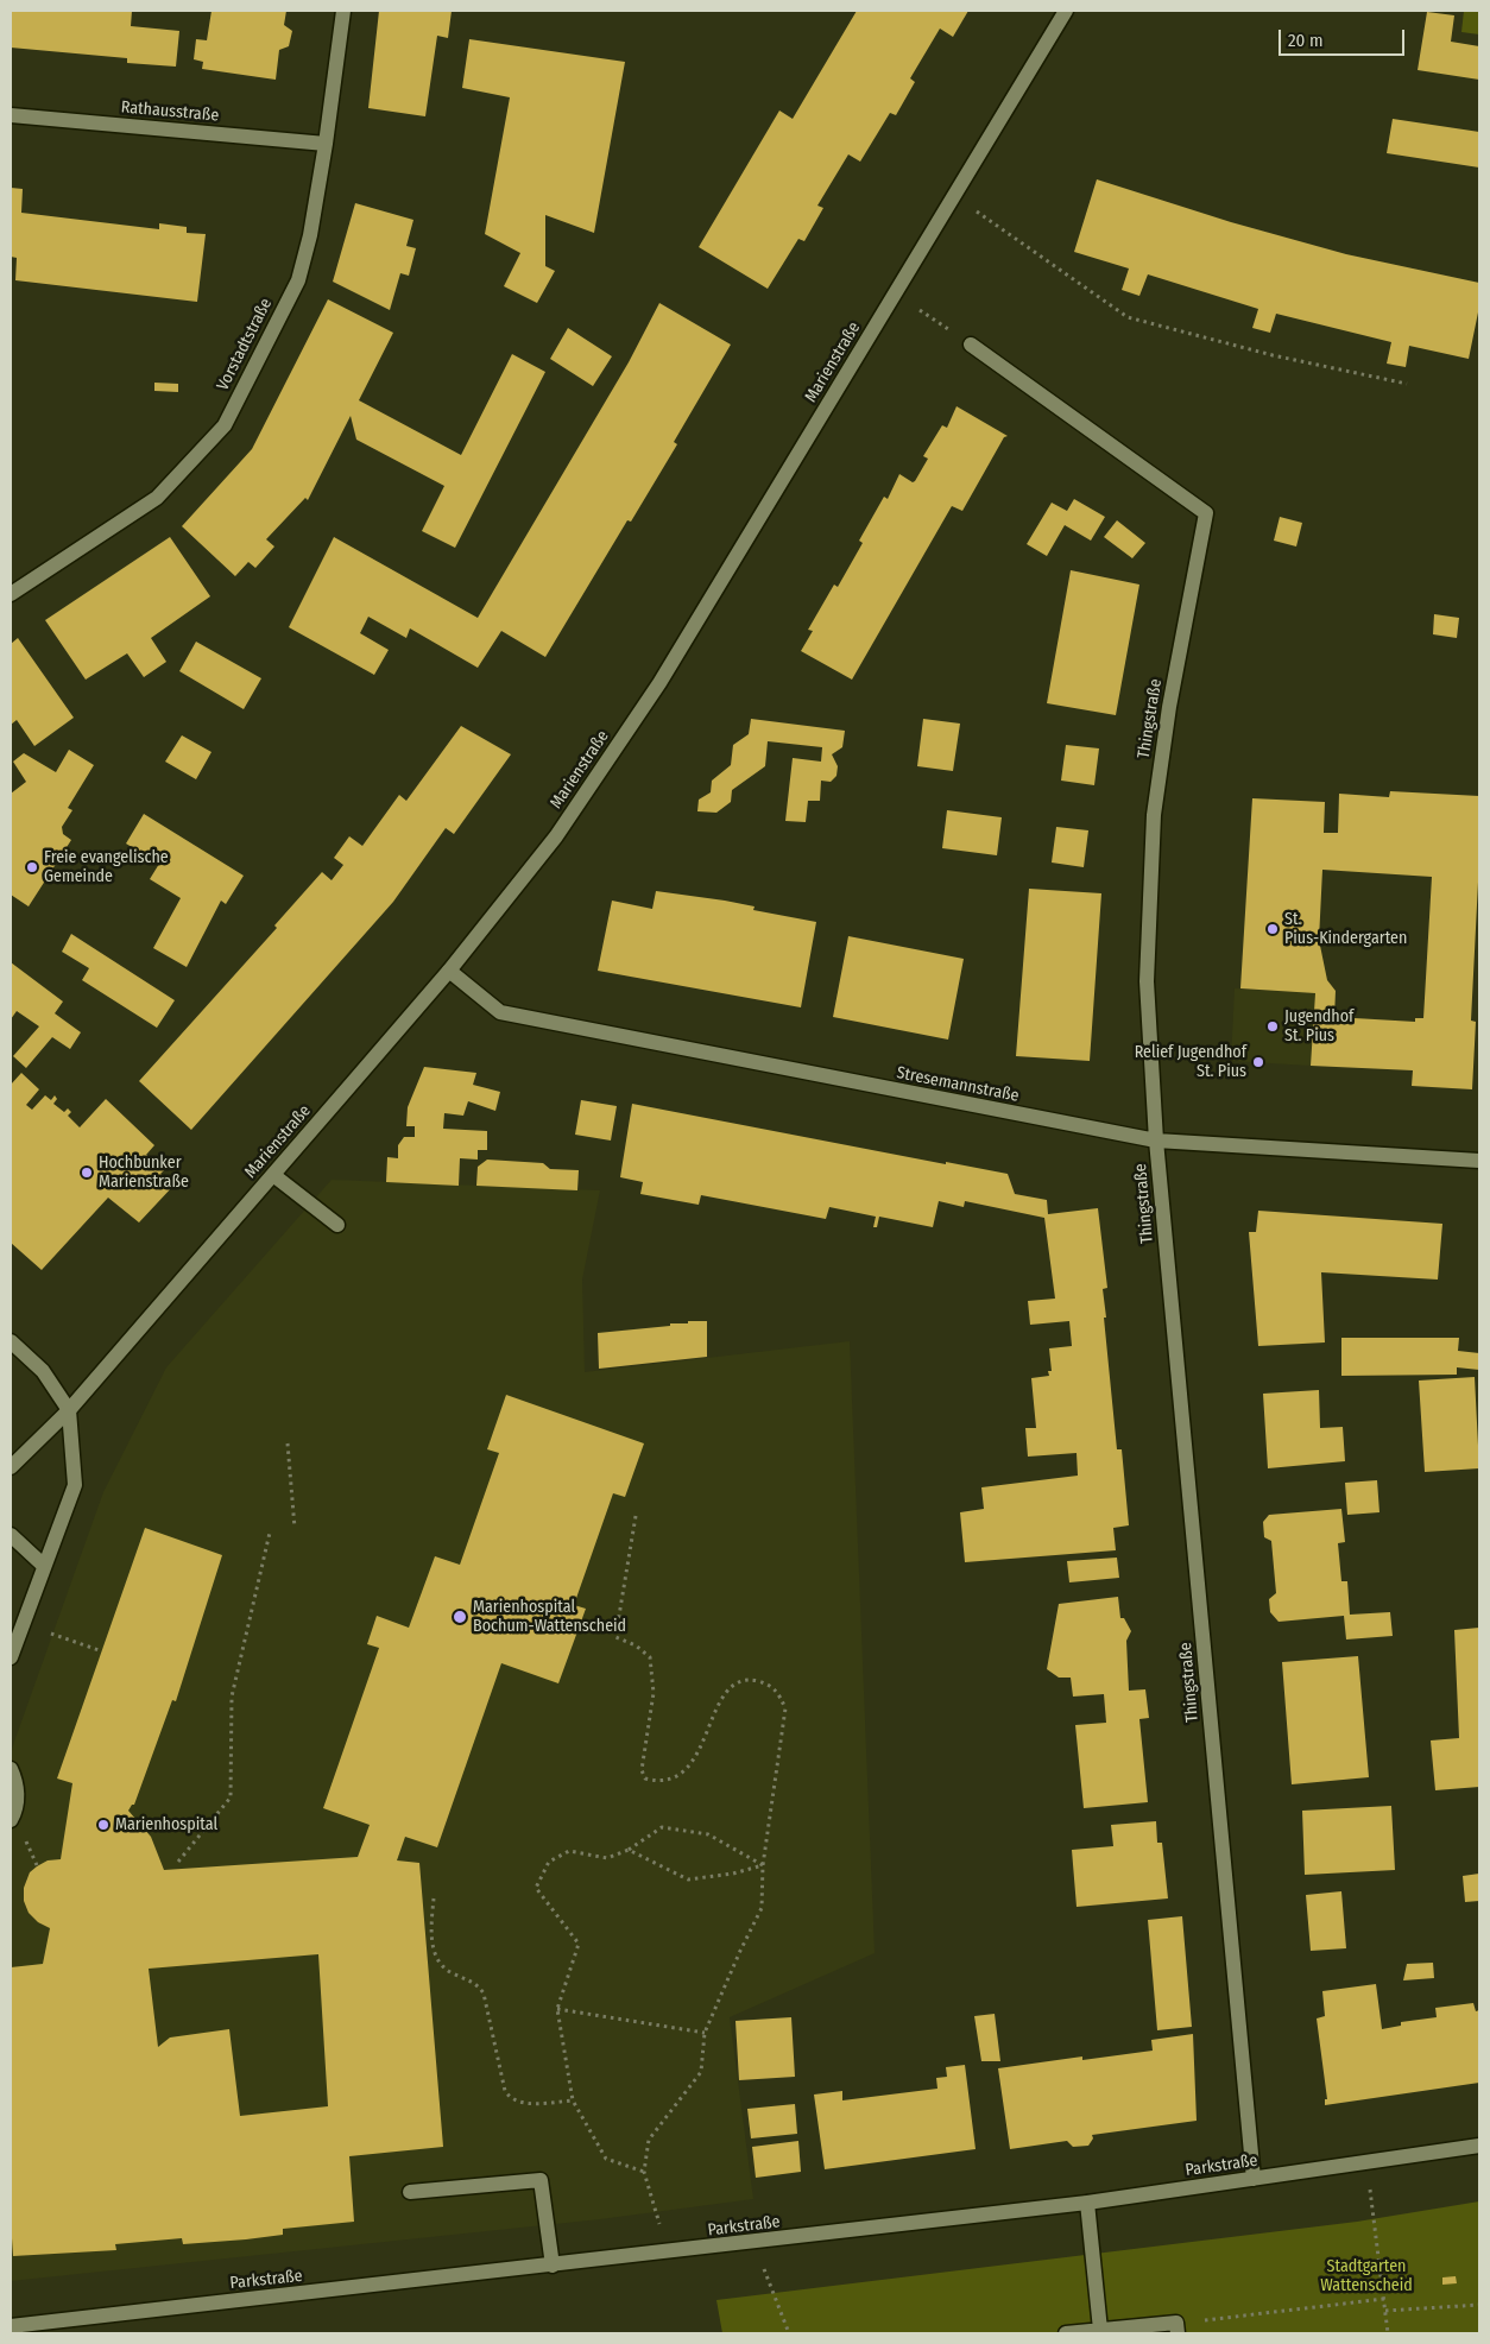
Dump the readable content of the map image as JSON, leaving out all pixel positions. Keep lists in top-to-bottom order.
{
  "streets": {
    "street": [
      "Rathausstraße",
      "Vorstadtstraße",
      "Marienstraße",
      "Thingstraße",
      "Stresemannstraße",
      "Parkstraße"
    ]
  },
  "crossings": [
    ["Rathausstraße", "Vorstadtstraße"],
    ["Marienstraße", "Stresemannstraße"],
    ["Thingstraße", "Stresemannstraße"],
    ["Thingstraße", "Parkstraße"]
  ],
  "parks": ["Stadtgarten Wattenscheid"],
  "places": [
    "Freie evangelische Gemeinde",
    "St. Pius-Kindergarten",
    "Jugendhof St. Pius",
    "Relief Jugendhof St. Pius",
    "Hochbunker Marienstraße",
    "Marienhospital Bochum-Wattenscheid",
    "Marienhospital"
  ],
  "scale_bar": "20 m"
}
